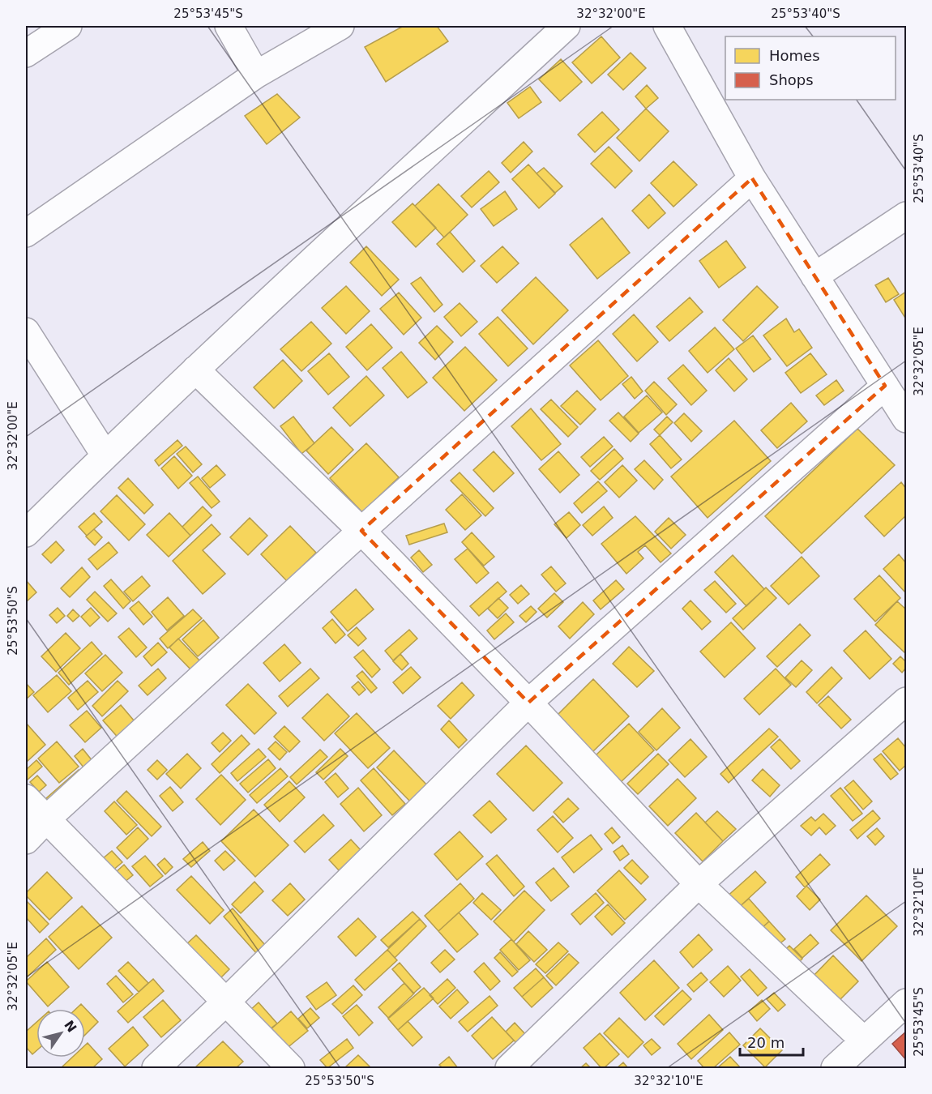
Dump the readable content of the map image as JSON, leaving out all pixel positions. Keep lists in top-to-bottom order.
{
  "legend": ["Homes", "Shops"],
  "scale_bar": "20 m",
  "north": "top right",
  "coordinates": [
    "25°53'45\"S",
    "32°32'00\"E",
    "25°53'40\"S",
    "32°32'05\"E",
    "25°53'50\"S",
    "32°32'10\"E"
  ]
}
